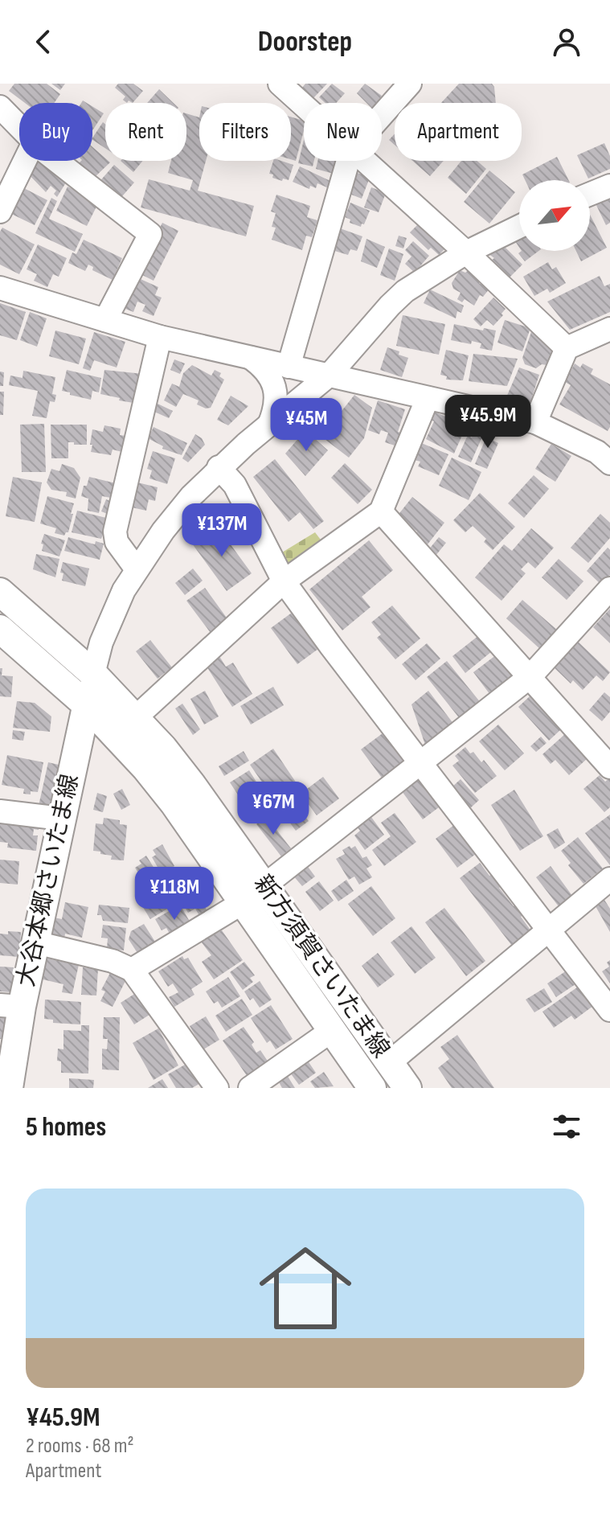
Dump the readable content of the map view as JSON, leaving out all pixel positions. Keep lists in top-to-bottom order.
{
  "streets": {
    "main road": ["大谷本郷さいたま線", "新方須賀さいたま線"]
  },
  "crossings": [
    ["大谷本郷さいたま線", "新方須賀さいたま線"]
  ],
  "north": "top right",
  "page": {
    "header": "Doorstep",
    "chip": [
      "Buy",
      "Rent",
      "Filters",
      "New",
      "Apartment"
    ],
    "price": [
      "¥45.9M",
      "¥45M",
      "¥137M",
      "¥67M",
      "¥118M"
    ],
    "heading": "5 homes",
    "list": [
      {
        "name": "¥45.9M",
        "note": "2 rooms · 68 m² · Apartment"
      }
    ]
  }
}
